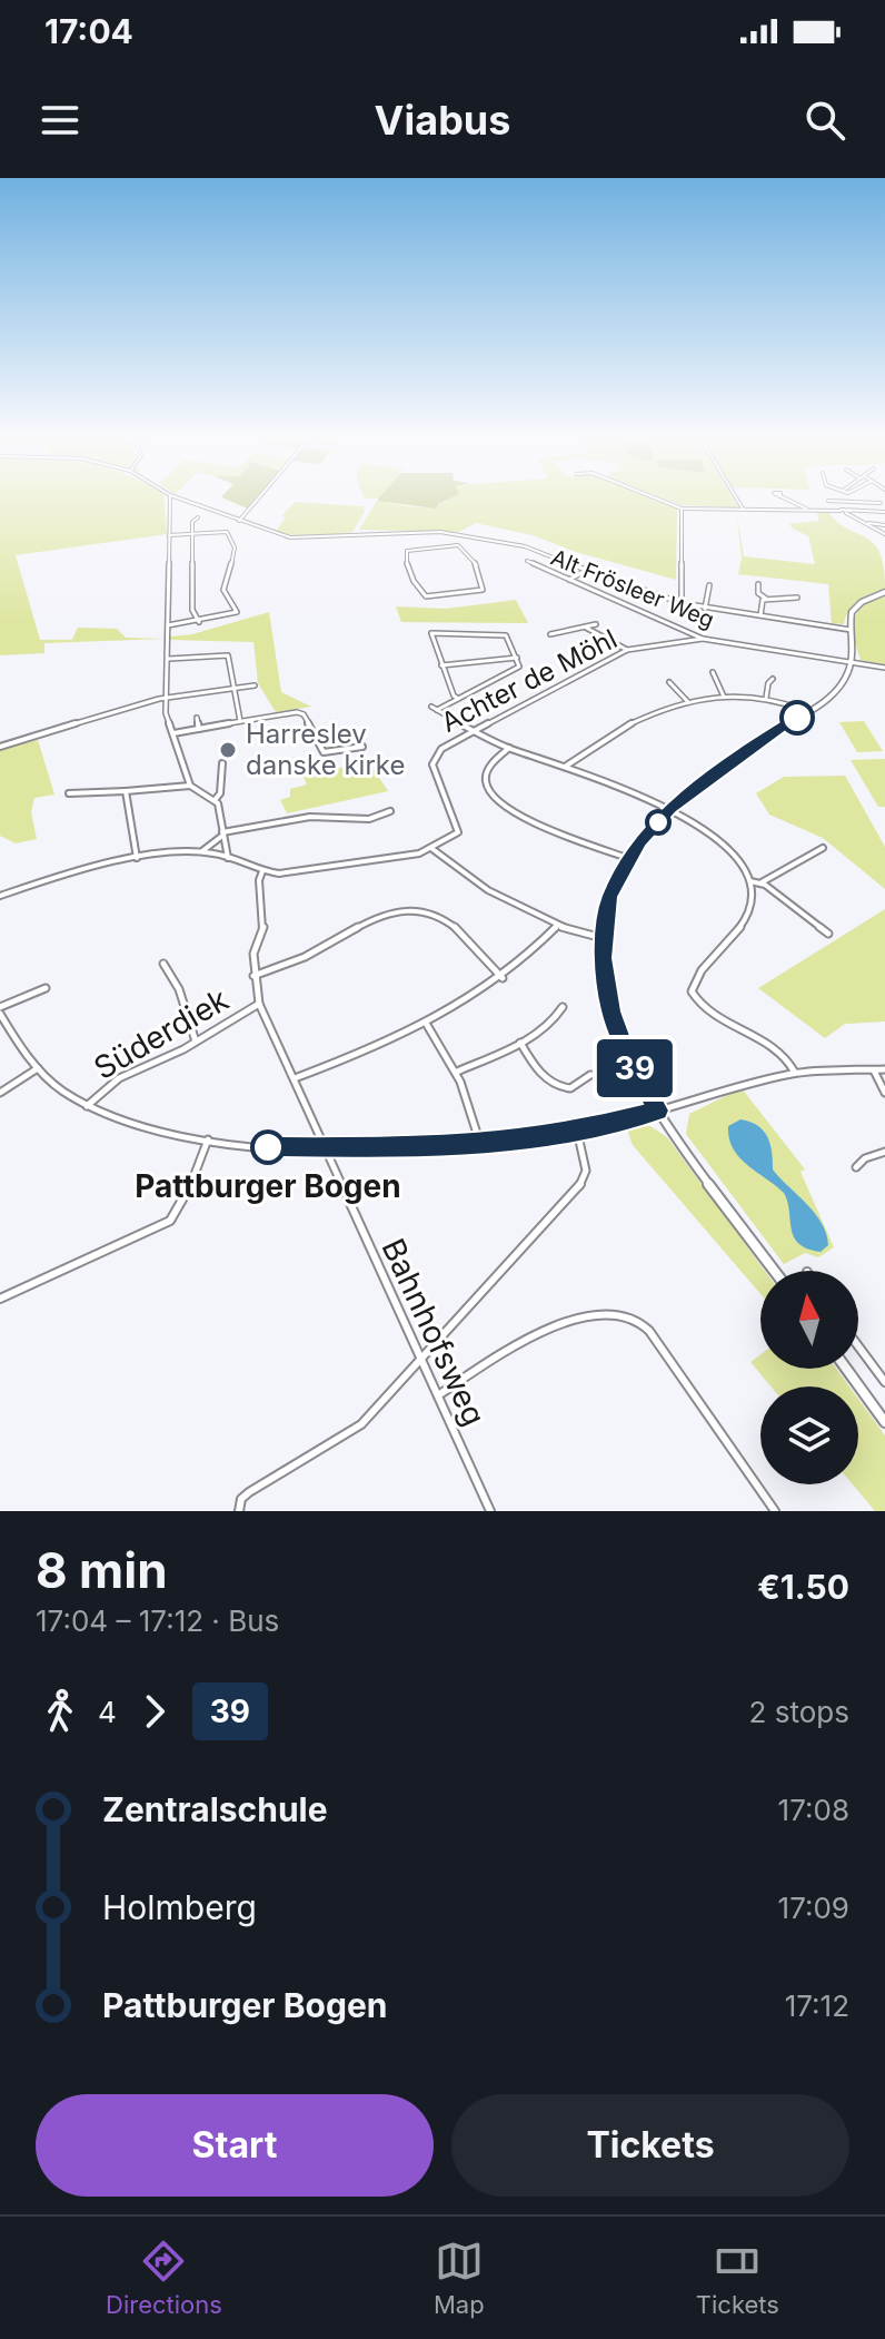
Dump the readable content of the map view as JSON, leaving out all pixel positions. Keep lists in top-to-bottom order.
{
  "streets": {
    "street": [
      "Alt Frösleer Weg",
      "Achter de Möhl",
      "Süderdiek",
      "Bahnhofsweg"
    ]
  },
  "crossings": [
    ["Alt Frösleer Weg", "Achter de Möhl"],
    ["Süderdiek", "Bahnhofsweg"]
  ],
  "places": ["Harreslev danske kirke", "Pattburger Bogen"],
  "lines": ["bus line 39"],
  "north": "top",
  "page": {
    "status": "17:04",
    "header": "Viabus",
    "on_map": "39",
    "heading": ["8 min", "17:04 – 17:12 · Bus", "€1.50"],
    "legs": ["4", "39", "2 stops"],
    "list": [
      {
        "name": "Zentralschule",
        "value": "17:08"
      },
      {
        "name": "Holmberg",
        "value": "17:09"
      },
      {
        "name": "Pattburger Bogen",
        "value": "17:12"
      }
    ],
    "buttons": ["Start", "Tickets"],
    "tabs": ["Directions", "Map", "Tickets"]
  }
}
